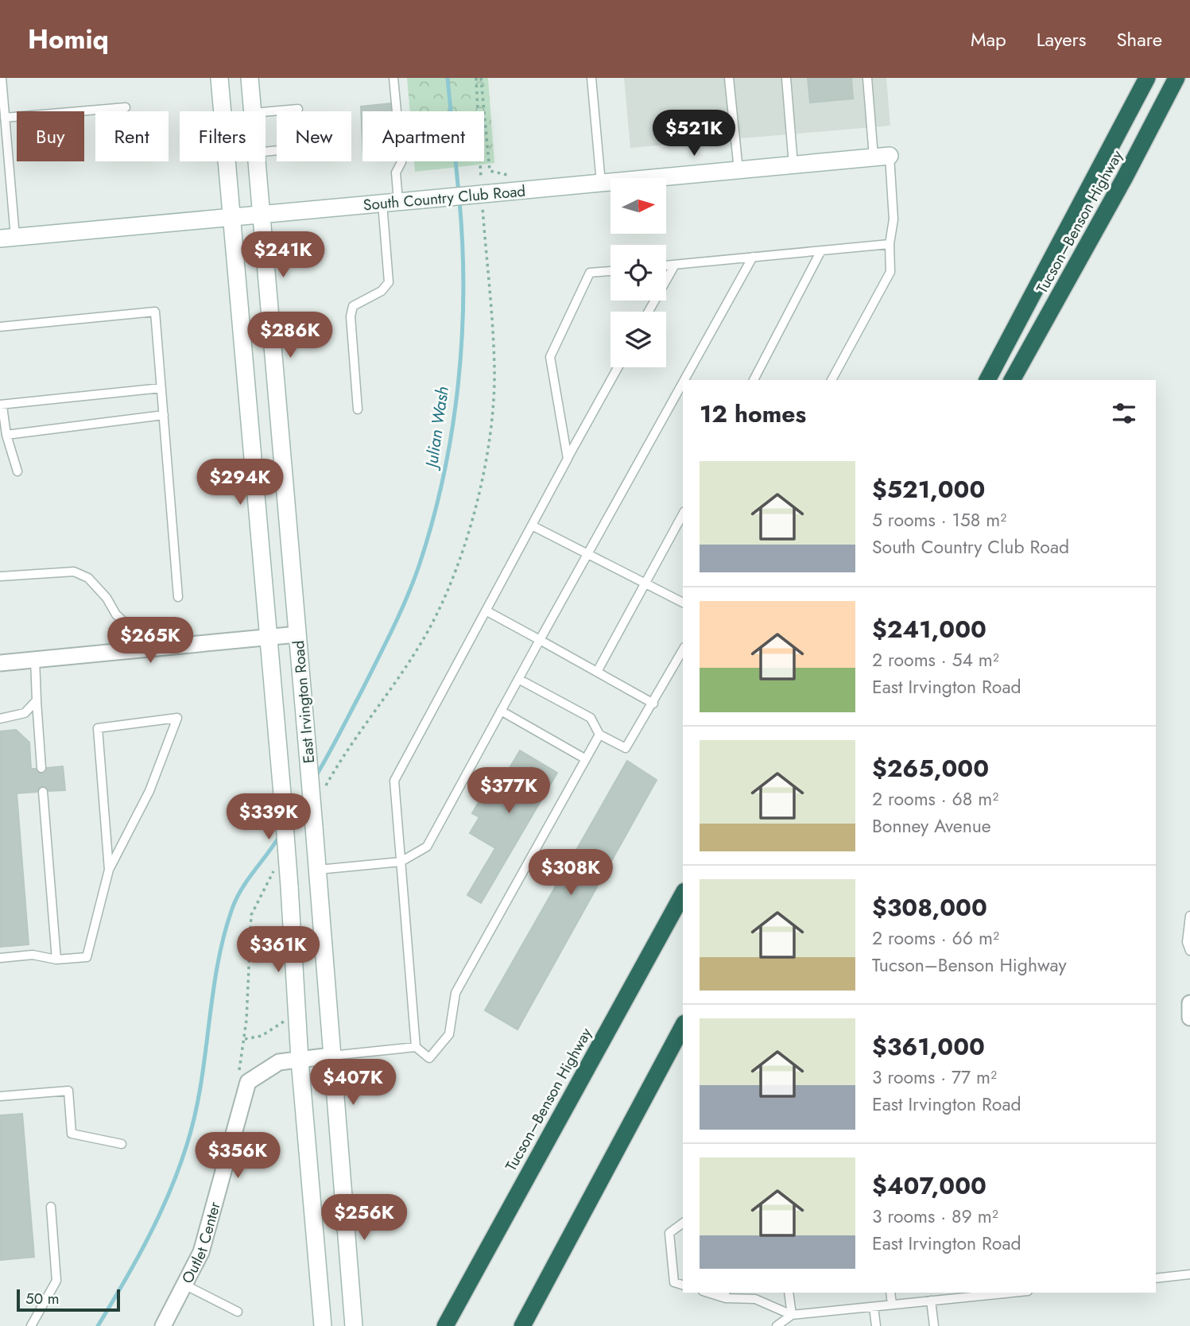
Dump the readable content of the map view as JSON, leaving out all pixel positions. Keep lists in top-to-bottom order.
{
  "streets": {
    "highway": ["Tucson–Benson Highway"],
    "main road": ["South Country Club Road", "East Irvington Road"],
    "street": ["Outlet Center"]
  },
  "crossings": [
    ["South Country Club Road", "East Irvington Road"],
    ["East Irvington Road", "Outlet Center"]
  ],
  "water": ["Julian Wash"],
  "scale_bar": "50 m",
  "north": "right",
  "page": {
    "header": "Homiq",
    "nav": ["Map", "Layers", "Share"],
    "price": [
      "$521K",
      "$241K",
      "$286K",
      "$294K",
      "$265K",
      "$377K",
      "$339K",
      "$308K",
      "$361K",
      "$407K",
      "$356K",
      "$256K"
    ],
    "chip": [
      "Buy",
      "Rent",
      "Filters",
      "New",
      "Apartment"
    ],
    "heading": "12 homes",
    "list": [
      {
        "name": "$521,000",
        "note": "5 rooms · 158 m² · South Country Club Road"
      },
      {
        "name": "$241,000",
        "note": "2 rooms · 54 m² · East Irvington Road"
      },
      {
        "name": "$265,000",
        "note": "2 rooms · 68 m² · Bonney Avenue"
      },
      {
        "name": "$308,000",
        "note": "2 rooms · 66 m² · Tucson–Benson Highway"
      },
      {
        "name": "$361,000",
        "note": "3 rooms · 77 m² · East Irvington Road"
      },
      {
        "name": "$407,000",
        "note": "3 rooms · 89 m² · East Irvington Road"
      }
    ],
    "scale": "50 m"
  }
}
